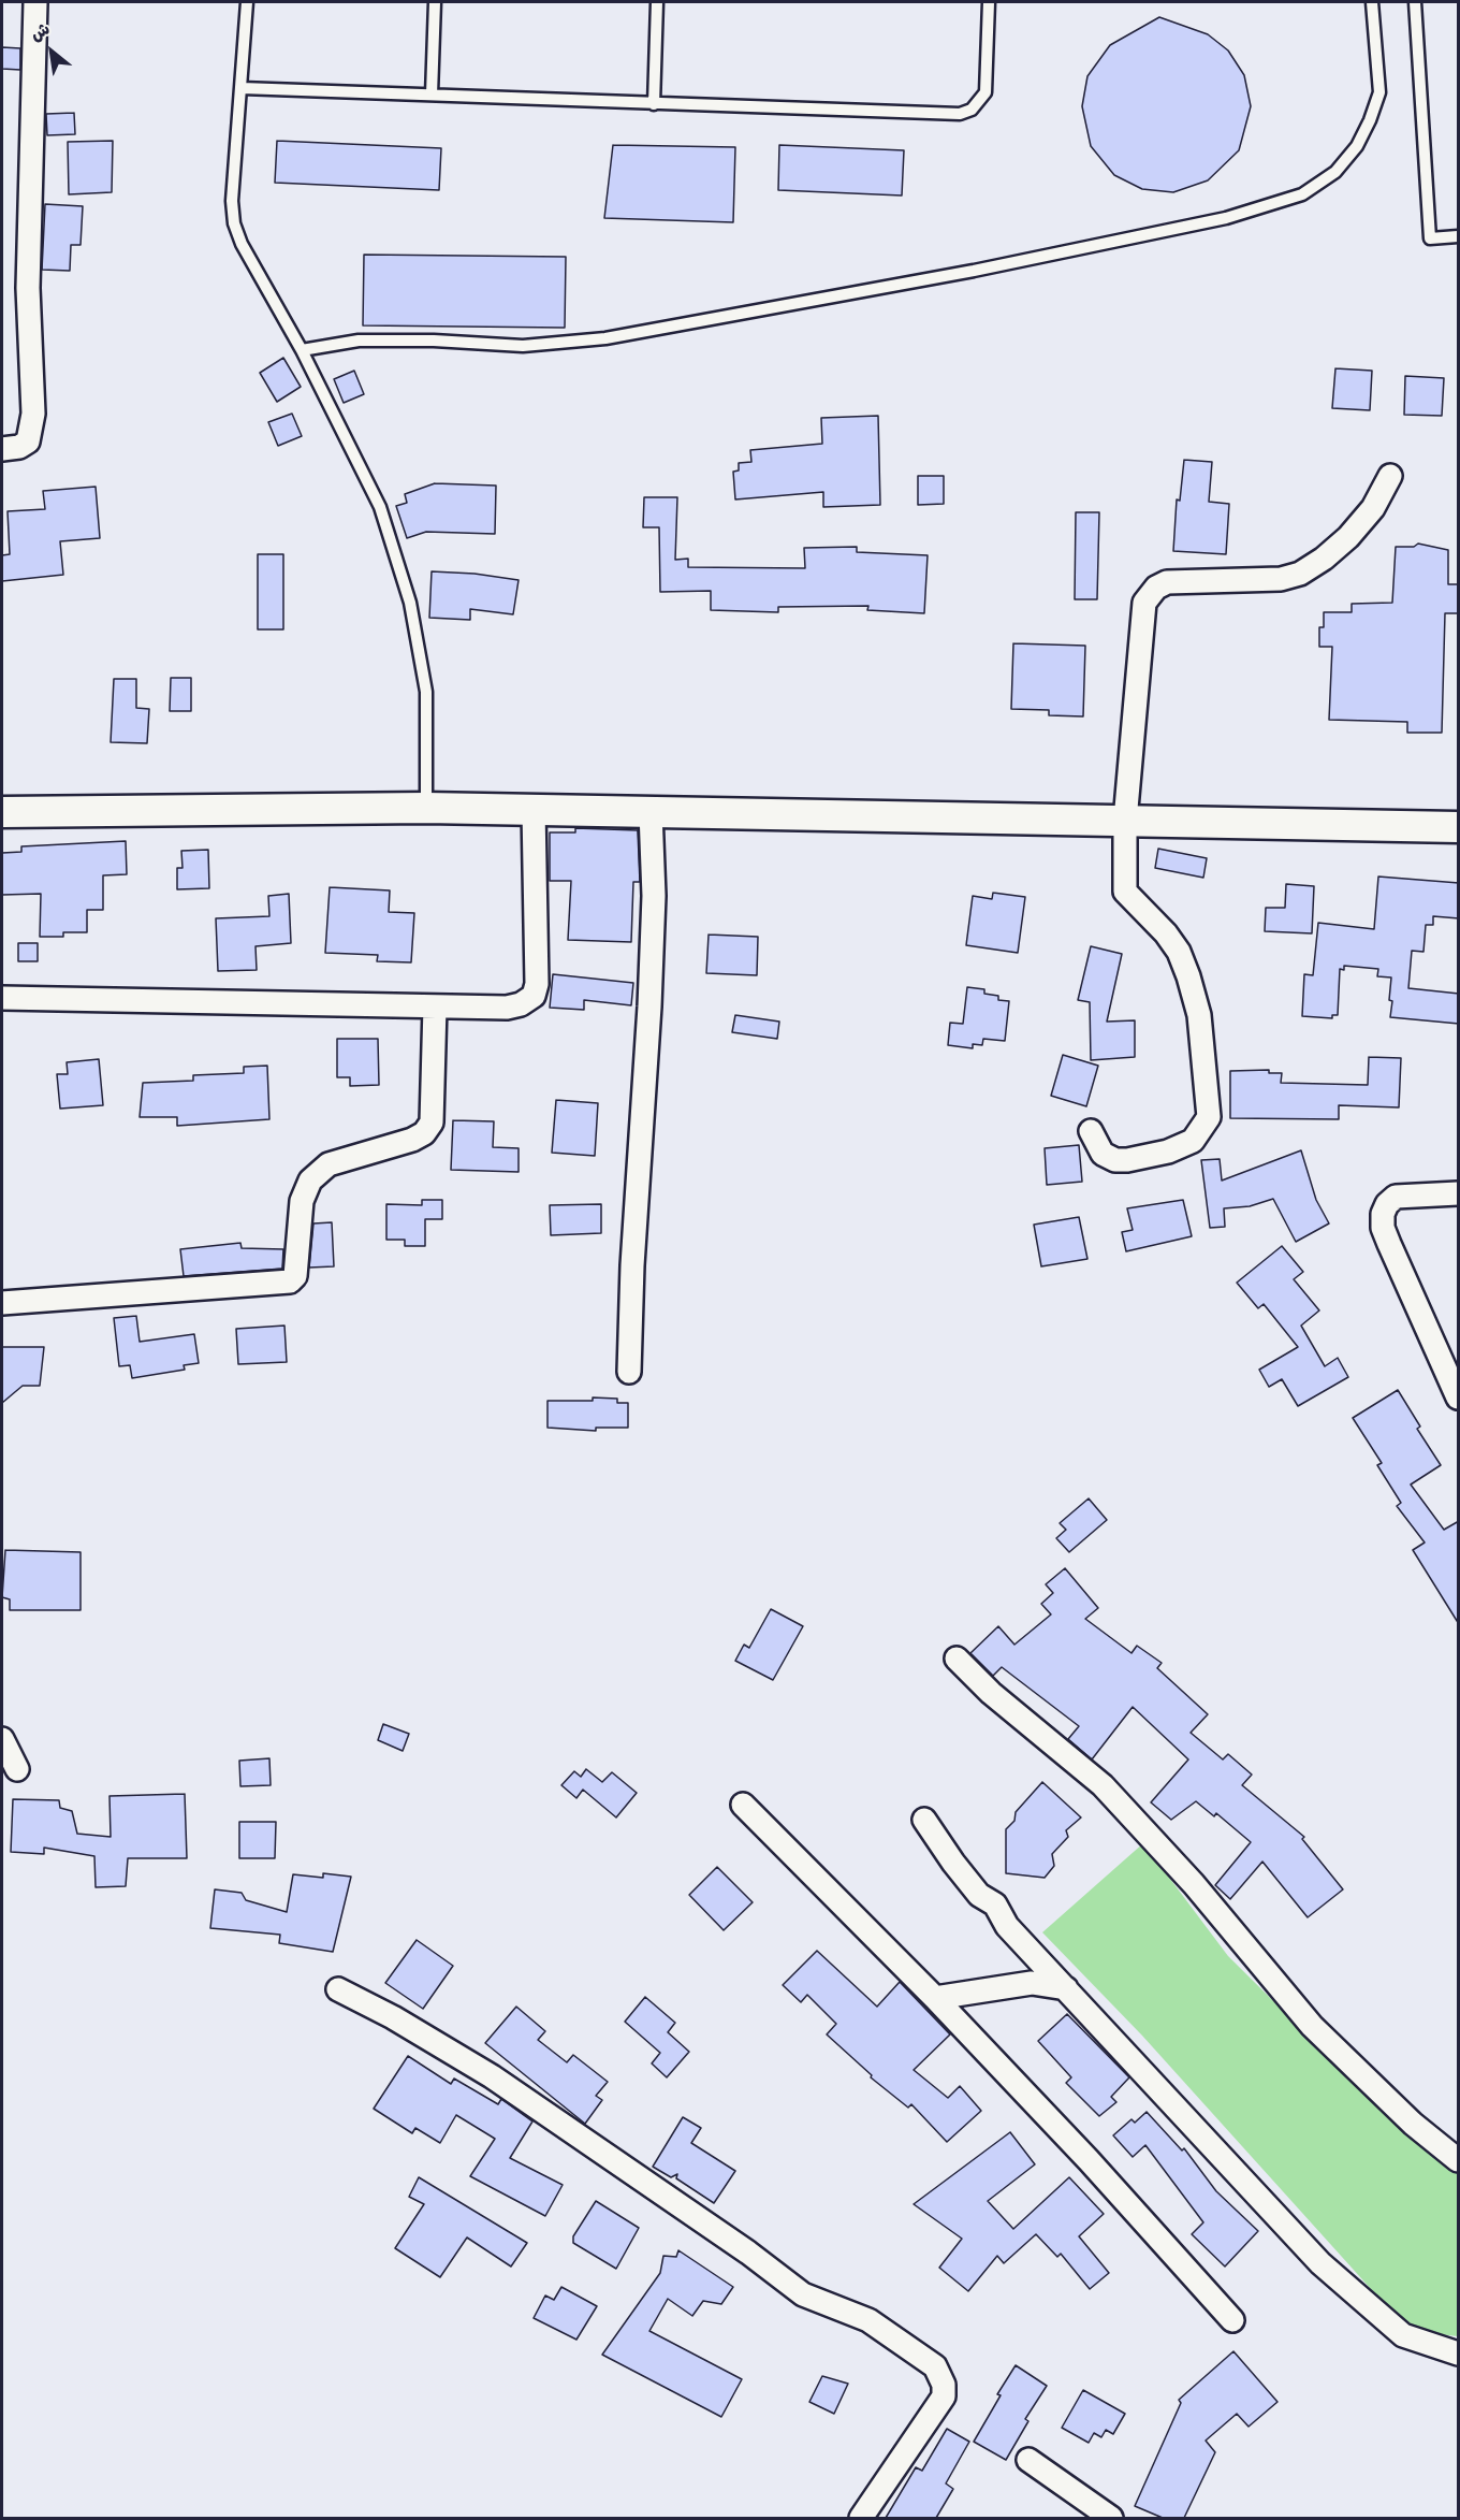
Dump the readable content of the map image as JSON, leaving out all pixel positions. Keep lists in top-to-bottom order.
{
  "north": "top left"
}
